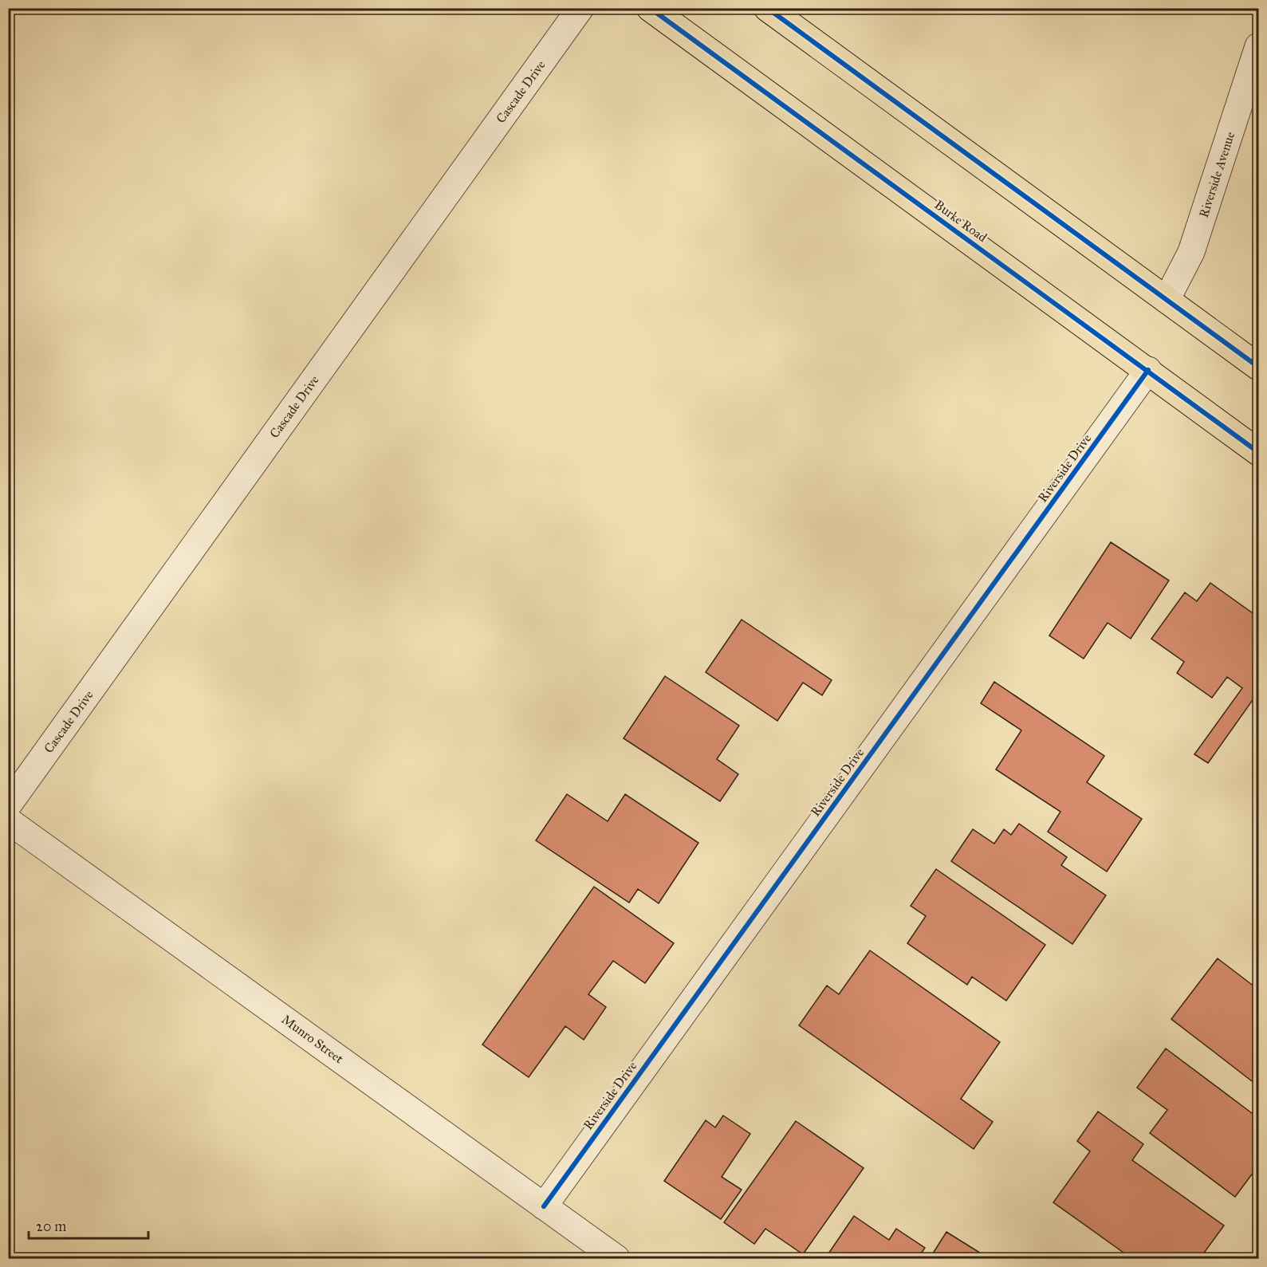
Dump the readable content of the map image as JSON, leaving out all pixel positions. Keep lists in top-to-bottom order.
{
  "streets": {
    "main road": ["Burke Road"],
    "street": [
      "Cascade Drive",
      "Riverside Avenue",
      "Riverside Drive",
      "Munro Street"
    ]
  },
  "crossings": [
    ["Burke Road", "Riverside Drive"],
    ["Riverside Drive", "Munro Street"]
  ],
  "scale_bar": "20 m"
}
